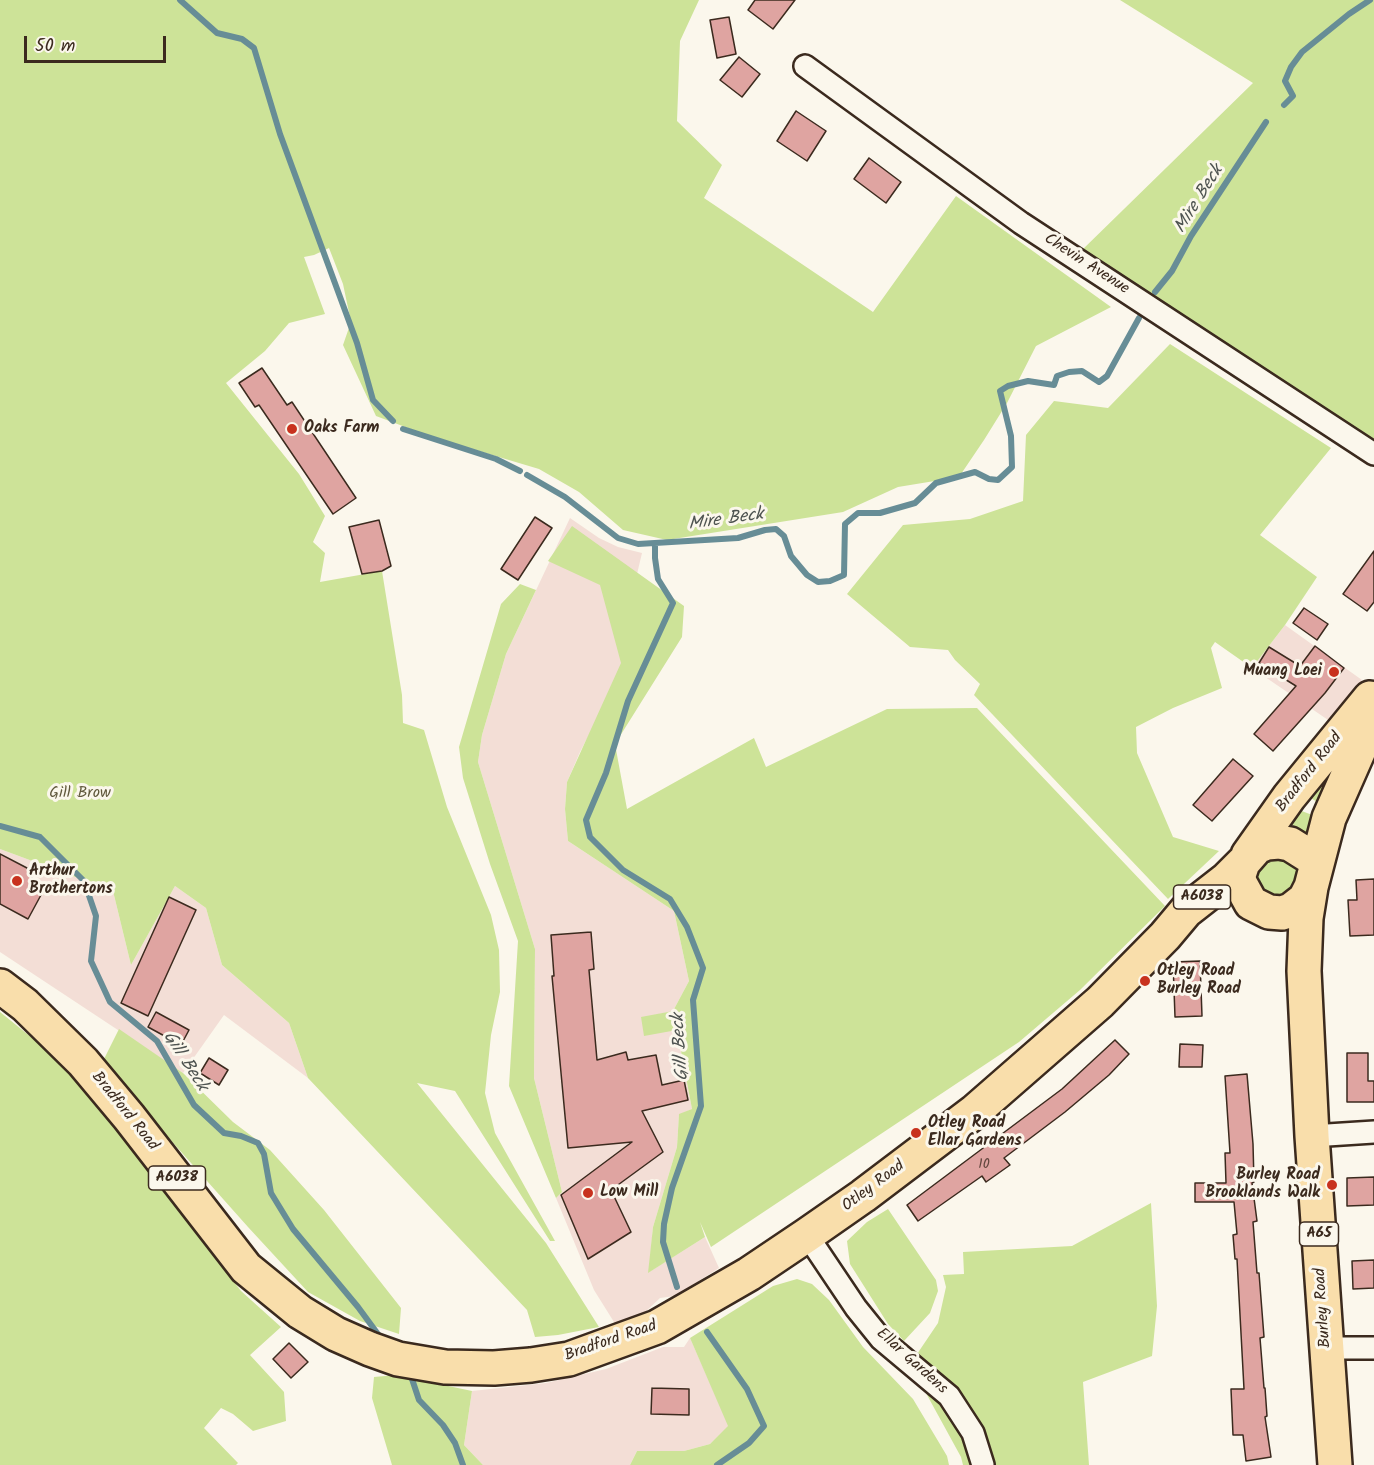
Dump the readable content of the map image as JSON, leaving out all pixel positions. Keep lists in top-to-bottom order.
{
  "streets": {
    "main road": [
      "Bradford Road",
      "A6038",
      "Otley Road",
      "A65",
      "Burley Road"
    ],
    "street": ["Chevin Avenue", "Ellar Gardens"]
  },
  "crossings": [
    ["Bradford Road", "A6038"],
    ["Bradford Road", "Otley Road"],
    ["Bradford Road", "A65"],
    ["Bradford Road", "Burley Road"],
    ["A6038", "Otley Road"],
    ["A6038", "A65"],
    ["A6038", "Burley Road"],
    ["Otley Road", "Ellar Gardens"],
    ["A65", "Burley Road"]
  ],
  "water": ["Mire Beck", "Gill Beck"],
  "parks": ["Gill Brow"],
  "places": [
    "Oaks Farm",
    "Muang Loei",
    "Arthur Brothertons",
    "Otley Road Burley Road",
    "Otley Road Ellar Gardens",
    "Burley Road Brooklands Walk",
    "Low Mill"
  ],
  "house_numbers": ["10"],
  "scale_bar": "50 m"
}
